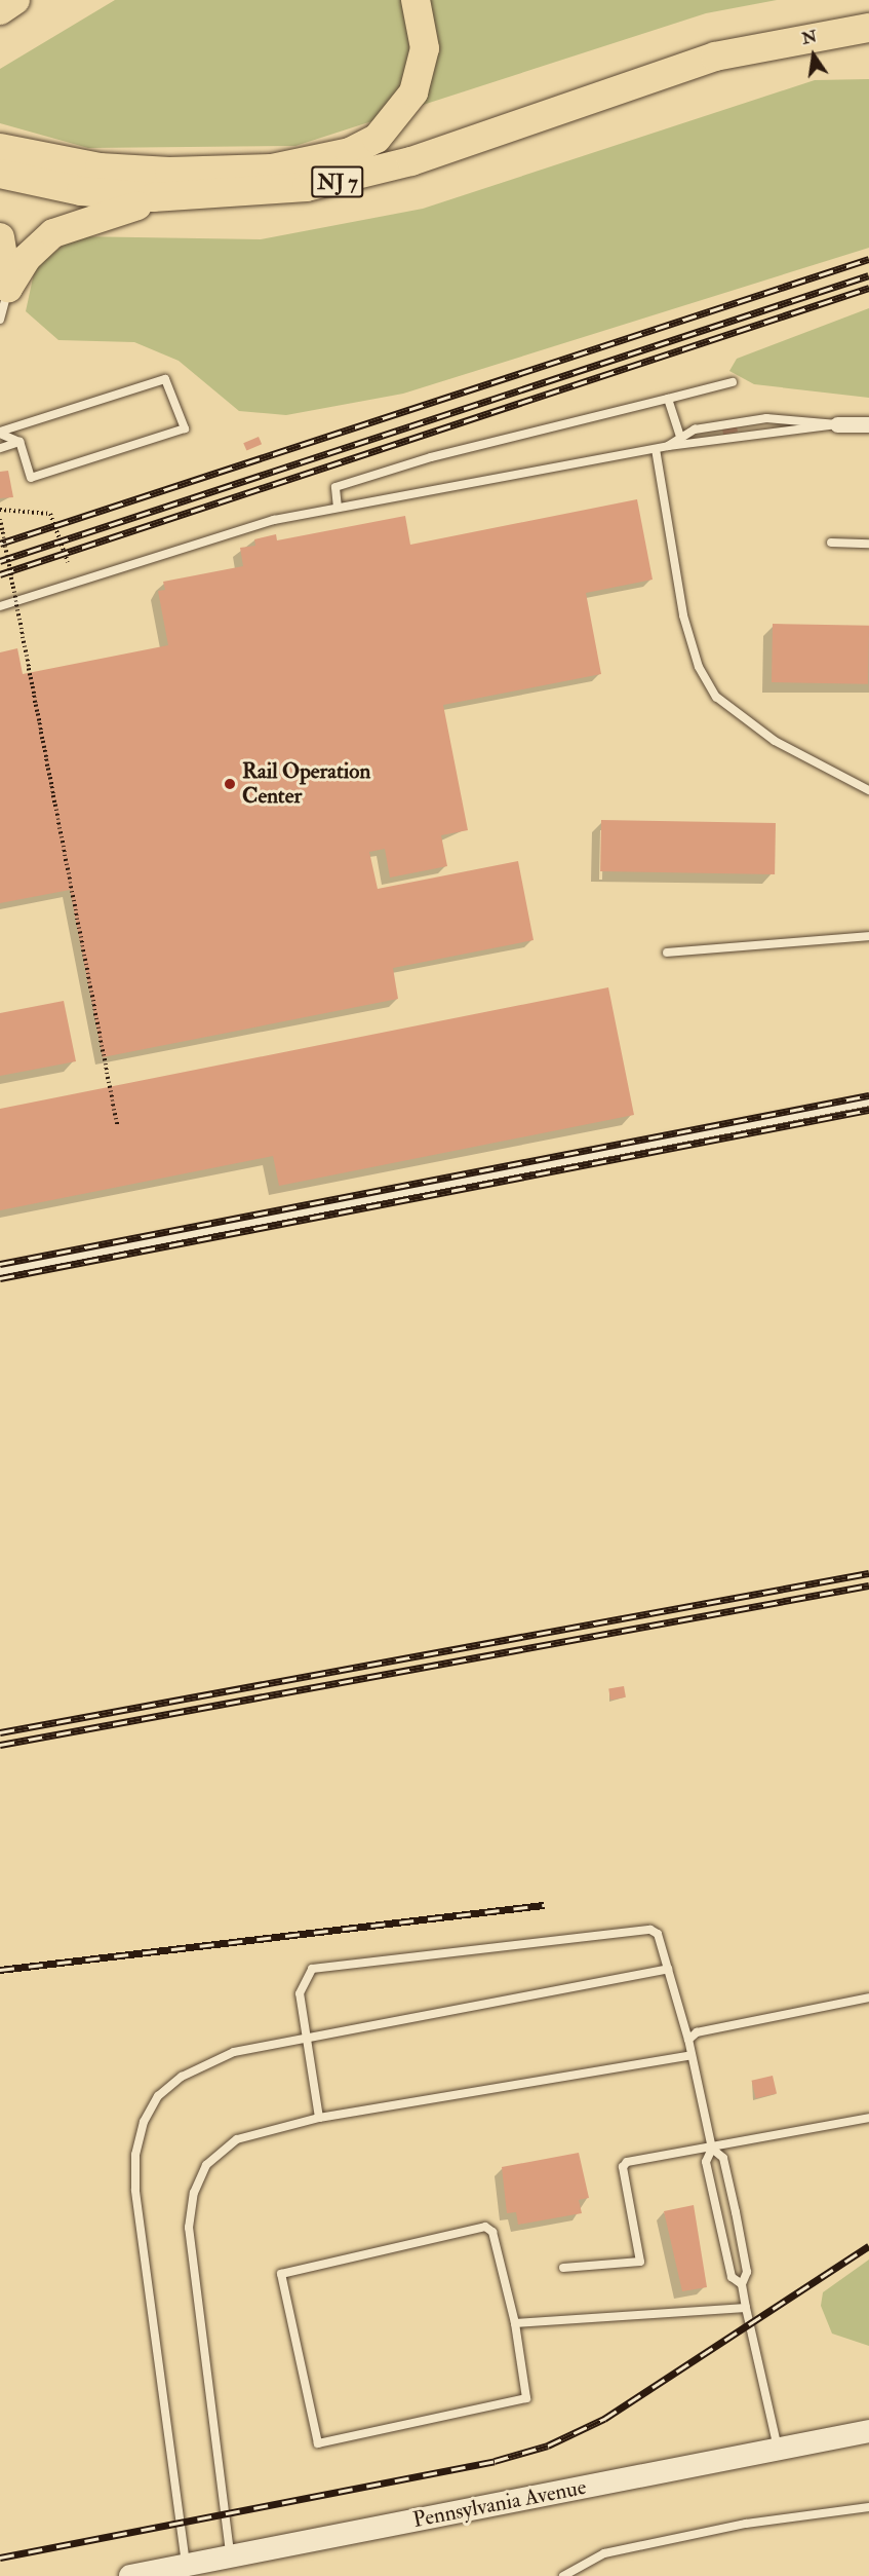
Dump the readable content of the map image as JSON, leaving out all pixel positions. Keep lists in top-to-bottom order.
{
  "streets": {
    "highway": ["NJ 7"],
    "main road": ["Pennsylvania Avenue"]
  },
  "places": ["Rail Operation Center"],
  "north": "top"
}
